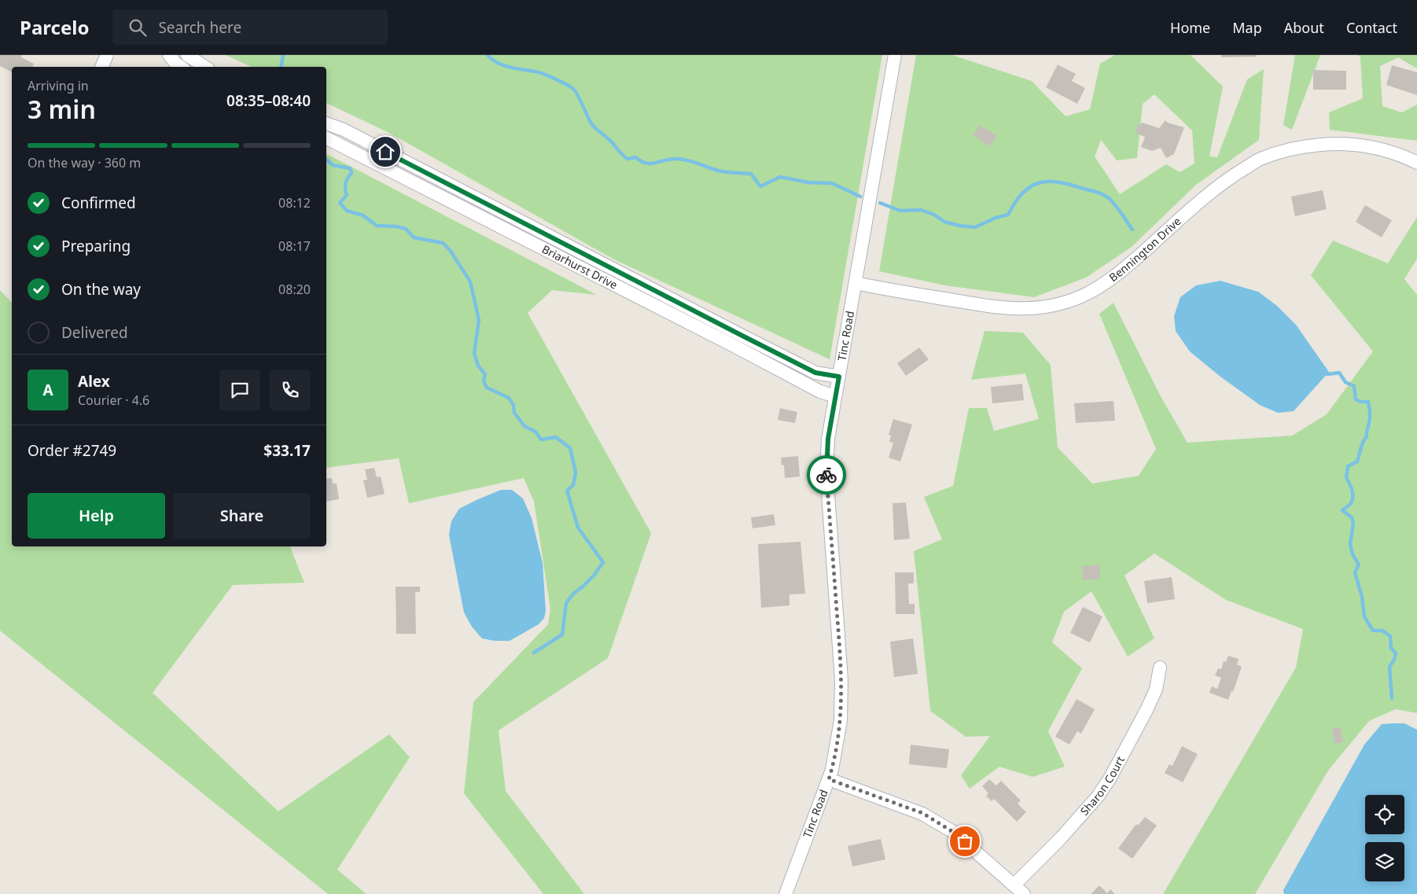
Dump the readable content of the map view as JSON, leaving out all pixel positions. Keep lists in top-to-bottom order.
{
  "streets": {
    "street": [
      "Bennington Drive",
      "Briarhurst Drive",
      "Tinc Road",
      "Sharon Court"
    ]
  },
  "crossings": [
    ["Bennington Drive", "Tinc Road"],
    ["Briarhurst Drive", "Tinc Road"]
  ],
  "page": {
    "header": "Parcelo",
    "search": "Search here",
    "nav": [
      "Home",
      "Map",
      "About",
      "Contact"
    ],
    "heading": ["3 min", "Arriving in", "08:35–08:40"],
    "panel": [
      "Alex",
      "Courier · 4.6",
      "Order #2749",
      "$33.17"
    ],
    "bar": "On the way · 360 m",
    "list": [
      ["Confirmed", "08:12"],
      ["Preparing", "08:17"],
      ["On the way", "08:20"],
      "Delivered"
    ],
    "round": "A",
    "buttons": ["Help", "Share"]
  }
}
